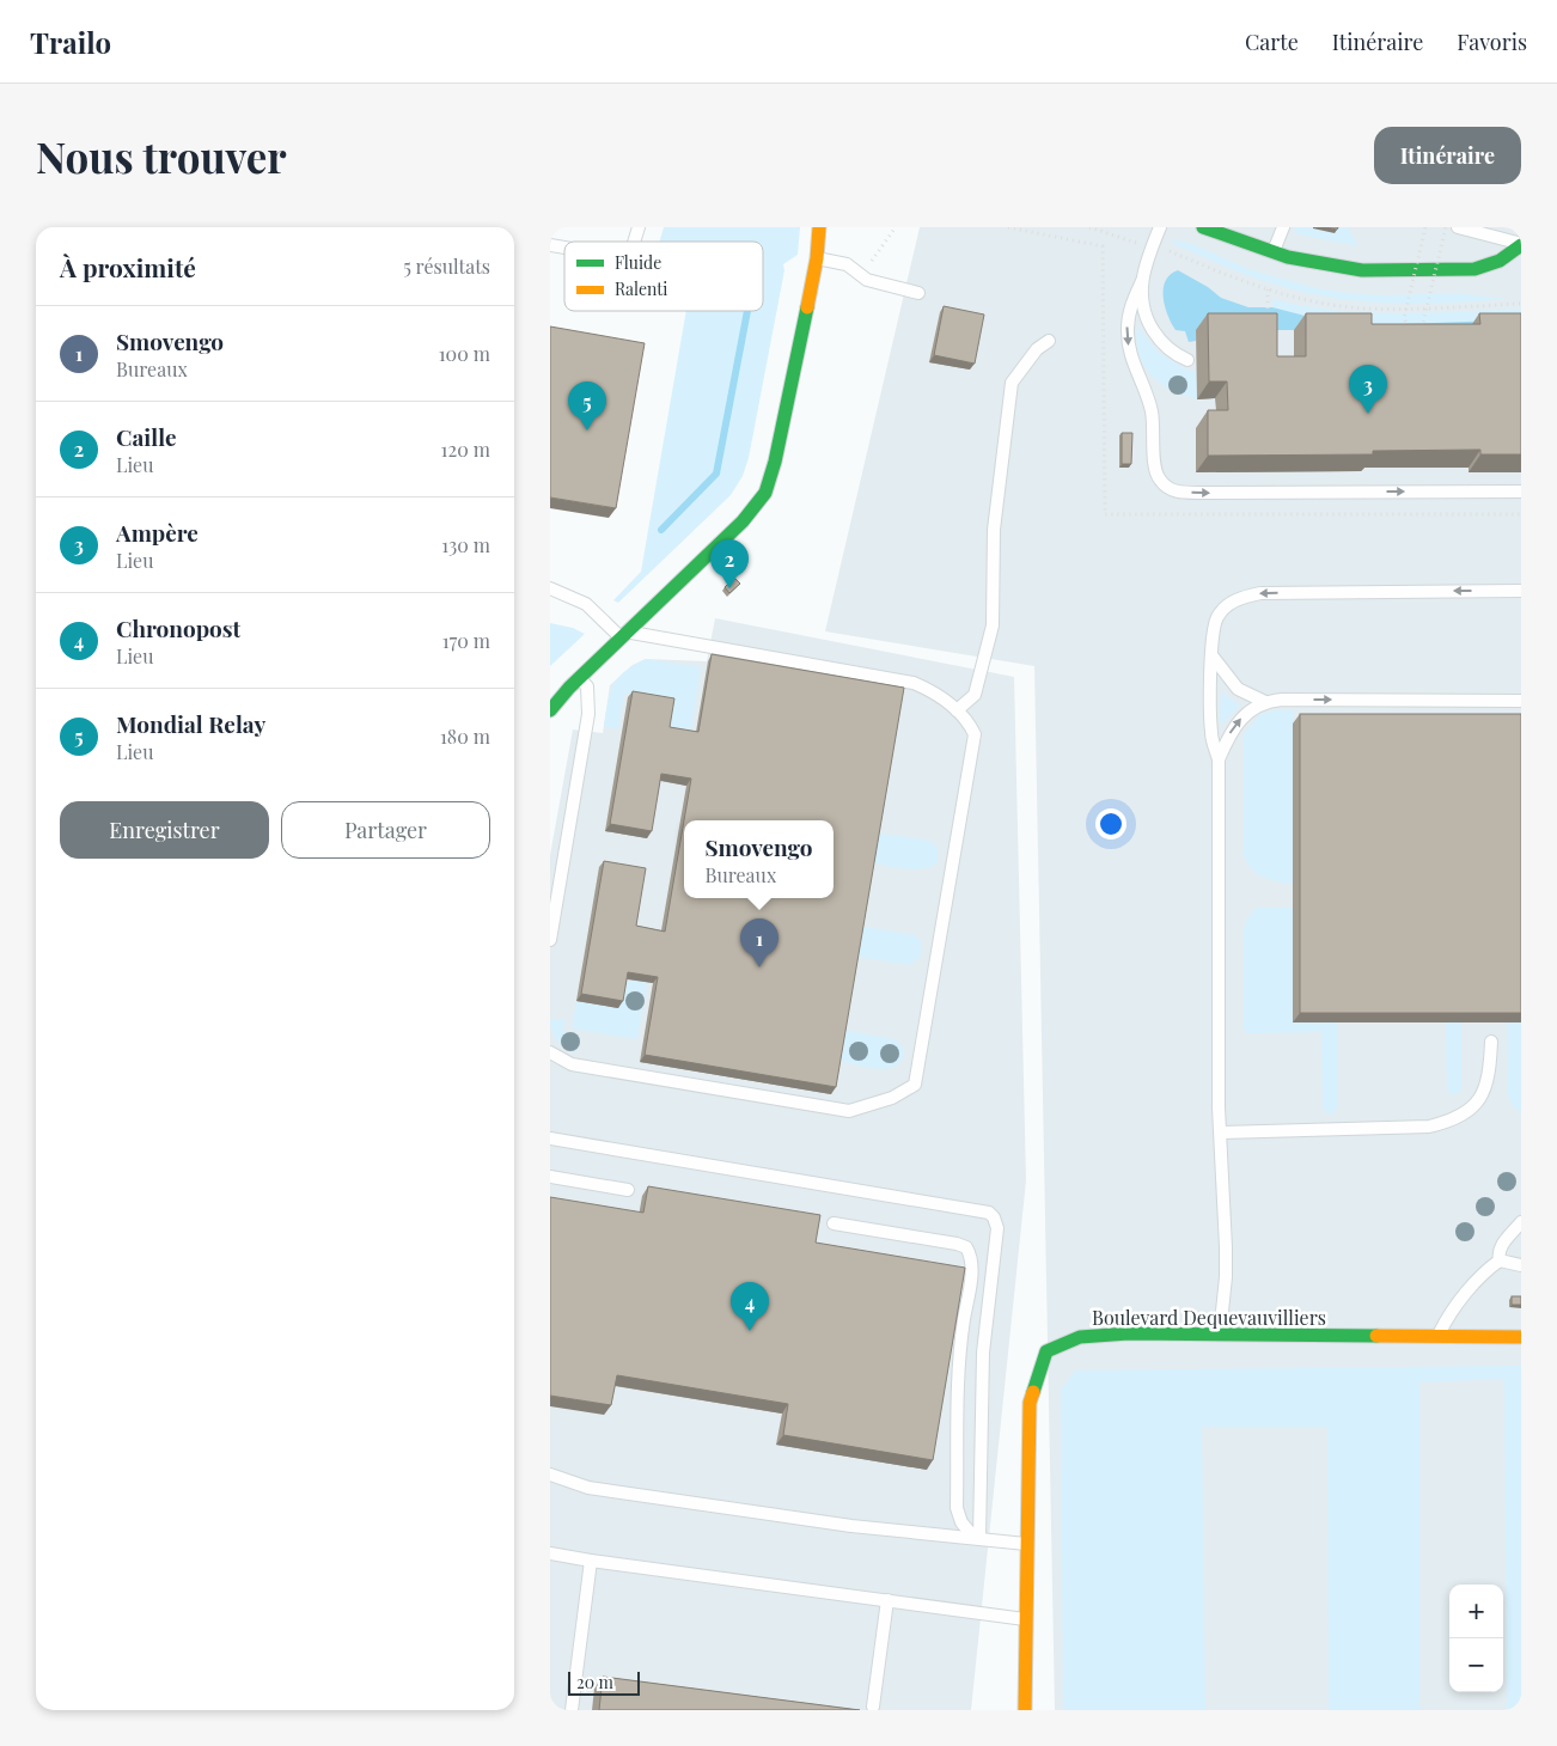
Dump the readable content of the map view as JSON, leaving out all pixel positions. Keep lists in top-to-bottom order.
{
  "streets": {
    "street": ["Boulevard Dequevauvilliers"]
  },
  "legend": ["Fluide", "Ralenti"],
  "scale_bar": "20 m",
  "page": {
    "header": "Trailo",
    "nav": ["Carte", "Itinéraire", "Favoris"],
    "buttons": [
      "Itinéraire",
      ["Enregistrer", "Partager"]
    ],
    "title": "Nous trouver",
    "heading": ["À proximité", "5 résultats"],
    "list": [
      {
        "mark": "1",
        "name": "Smovengo",
        "note": "Bureaux",
        "value": "100 m"
      },
      {
        "mark": "2",
        "name": "Caille",
        "note": "Lieu",
        "value": "120 m"
      },
      {
        "mark": "3",
        "name": "Ampère",
        "note": "Lieu",
        "value": "130 m"
      },
      {
        "mark": "4",
        "name": "Chronopost",
        "note": "Lieu",
        "value": "170 m"
      },
      {
        "mark": "5",
        "name": "Mondial Relay",
        "note": "Lieu",
        "value": "180 m"
      }
    ],
    "pins": [
      "3",
      "5",
      "2",
      "1",
      "4"
    ],
    "popup": ["Smovengo", "Bureaux"],
    "map_buttons": ["+", "−"],
    "scale": "20 m"
  }
}
